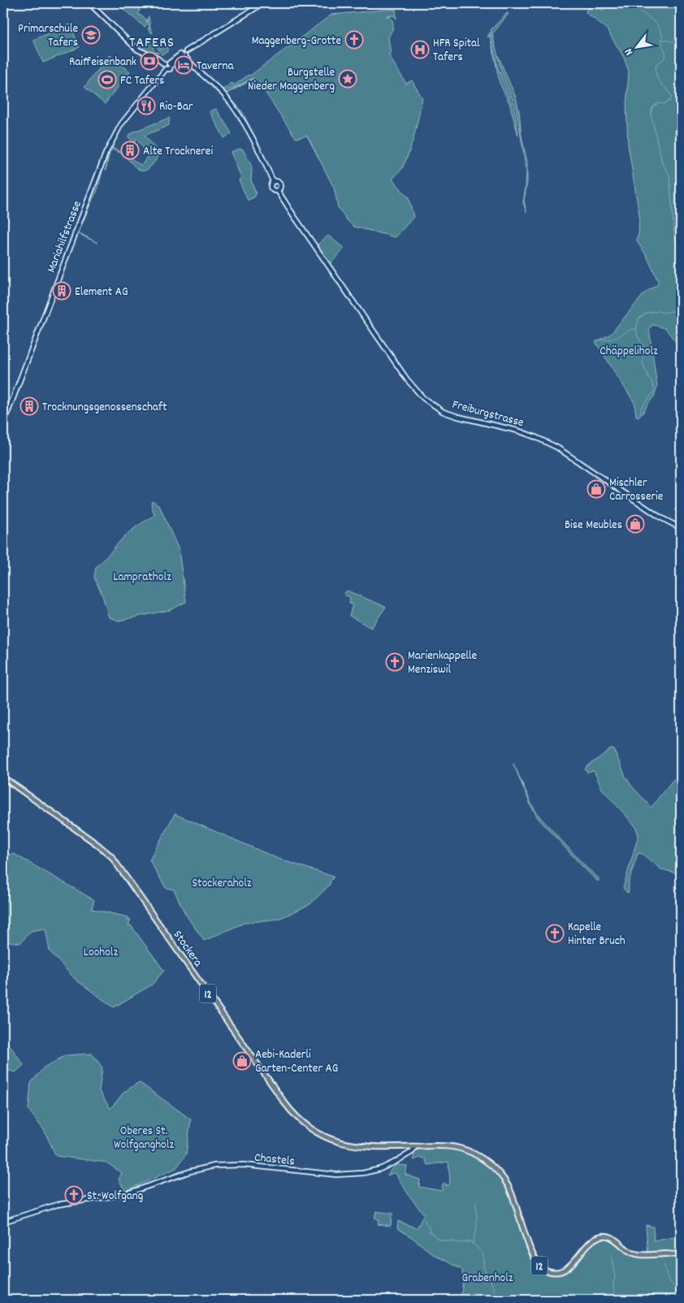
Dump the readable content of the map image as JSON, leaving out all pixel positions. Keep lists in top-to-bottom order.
{
  "streets": {
    "main road": [
      "Mariahilfstrasse",
      "Freiburgstrasse",
      "Stockera",
      "12",
      "Chastels"
    ]
  },
  "crossings": [
    ["Stockera", "12"],
    ["Stockera", "Chastels"],
    ["12", "Chastels"]
  ],
  "districts": ["TAFERS"],
  "parks": [
    "Chäppeliholz",
    "Lampratholz",
    "Stockeraholz",
    "Looholz",
    "Oberes St. Wolfgangholz",
    "Grabenholz"
  ],
  "places": {
    "school or university": ["Primarschule Tafers"],
    "church": [
      "Maggenberg-Grotte",
      "Marienkappelle Menziswil",
      "Kapelle Hinter Bruch",
      "St. Wolfgang"
    ],
    "hospital": ["HFR Spital Tafers"],
    "bank": ["Raiffeisenbank"],
    "hotel": ["Taverna"],
    "place": ["Burgstelle Nieder Maggenberg"],
    "sports": ["FC Tafers"],
    "restaurant": ["Rio-Bar"],
    "building": ["Alte Trocknerei", "Element AG", "Trocknungsgenossenschaft"],
    "shop": ["Mischler Carrosserie", "Bise Meubles", "Aebi-Kaderli Garten-Center AG"]
  },
  "north": "bottom left"
}
